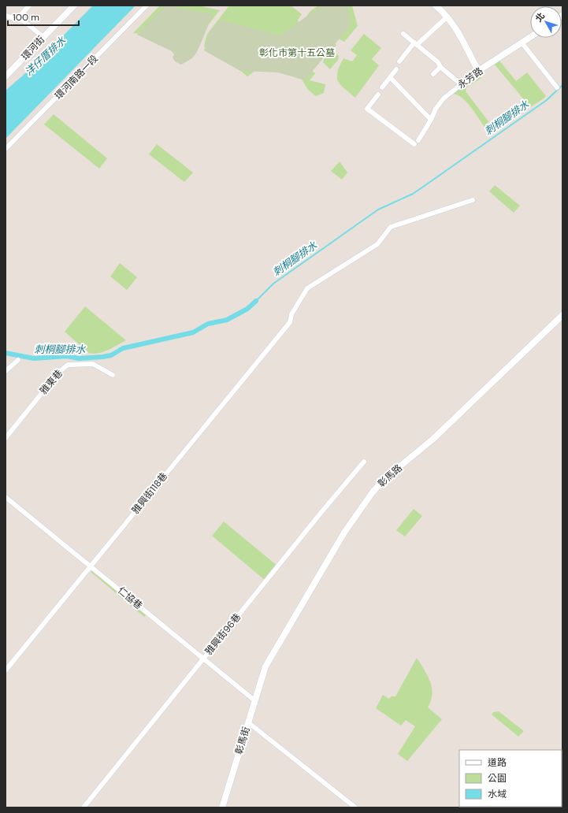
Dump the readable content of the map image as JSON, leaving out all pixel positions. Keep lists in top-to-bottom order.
{
  "streets": {
    "street": [
      "環河街",
      "環河南路一段",
      "永芳路",
      "雅東巷",
      "彰馬路",
      "雅興街118巷",
      "仁協巷",
      "雅興街96巷",
      "彰馬街"
    ]
  },
  "crossings": [
    ["彰馬路", "彰馬街"],
    ["雅興街118巷", "仁協巷"],
    ["仁協巷", "雅興街96巷"],
    ["仁協巷", "彰馬街"]
  ],
  "water": ["洋仔厝排水", "刺桐腳排水"],
  "parks": ["彰化市第十五公墓"],
  "legend": ["道路", "公園", "水域"],
  "scale_bar": "100 m",
  "north": "top left"
}
